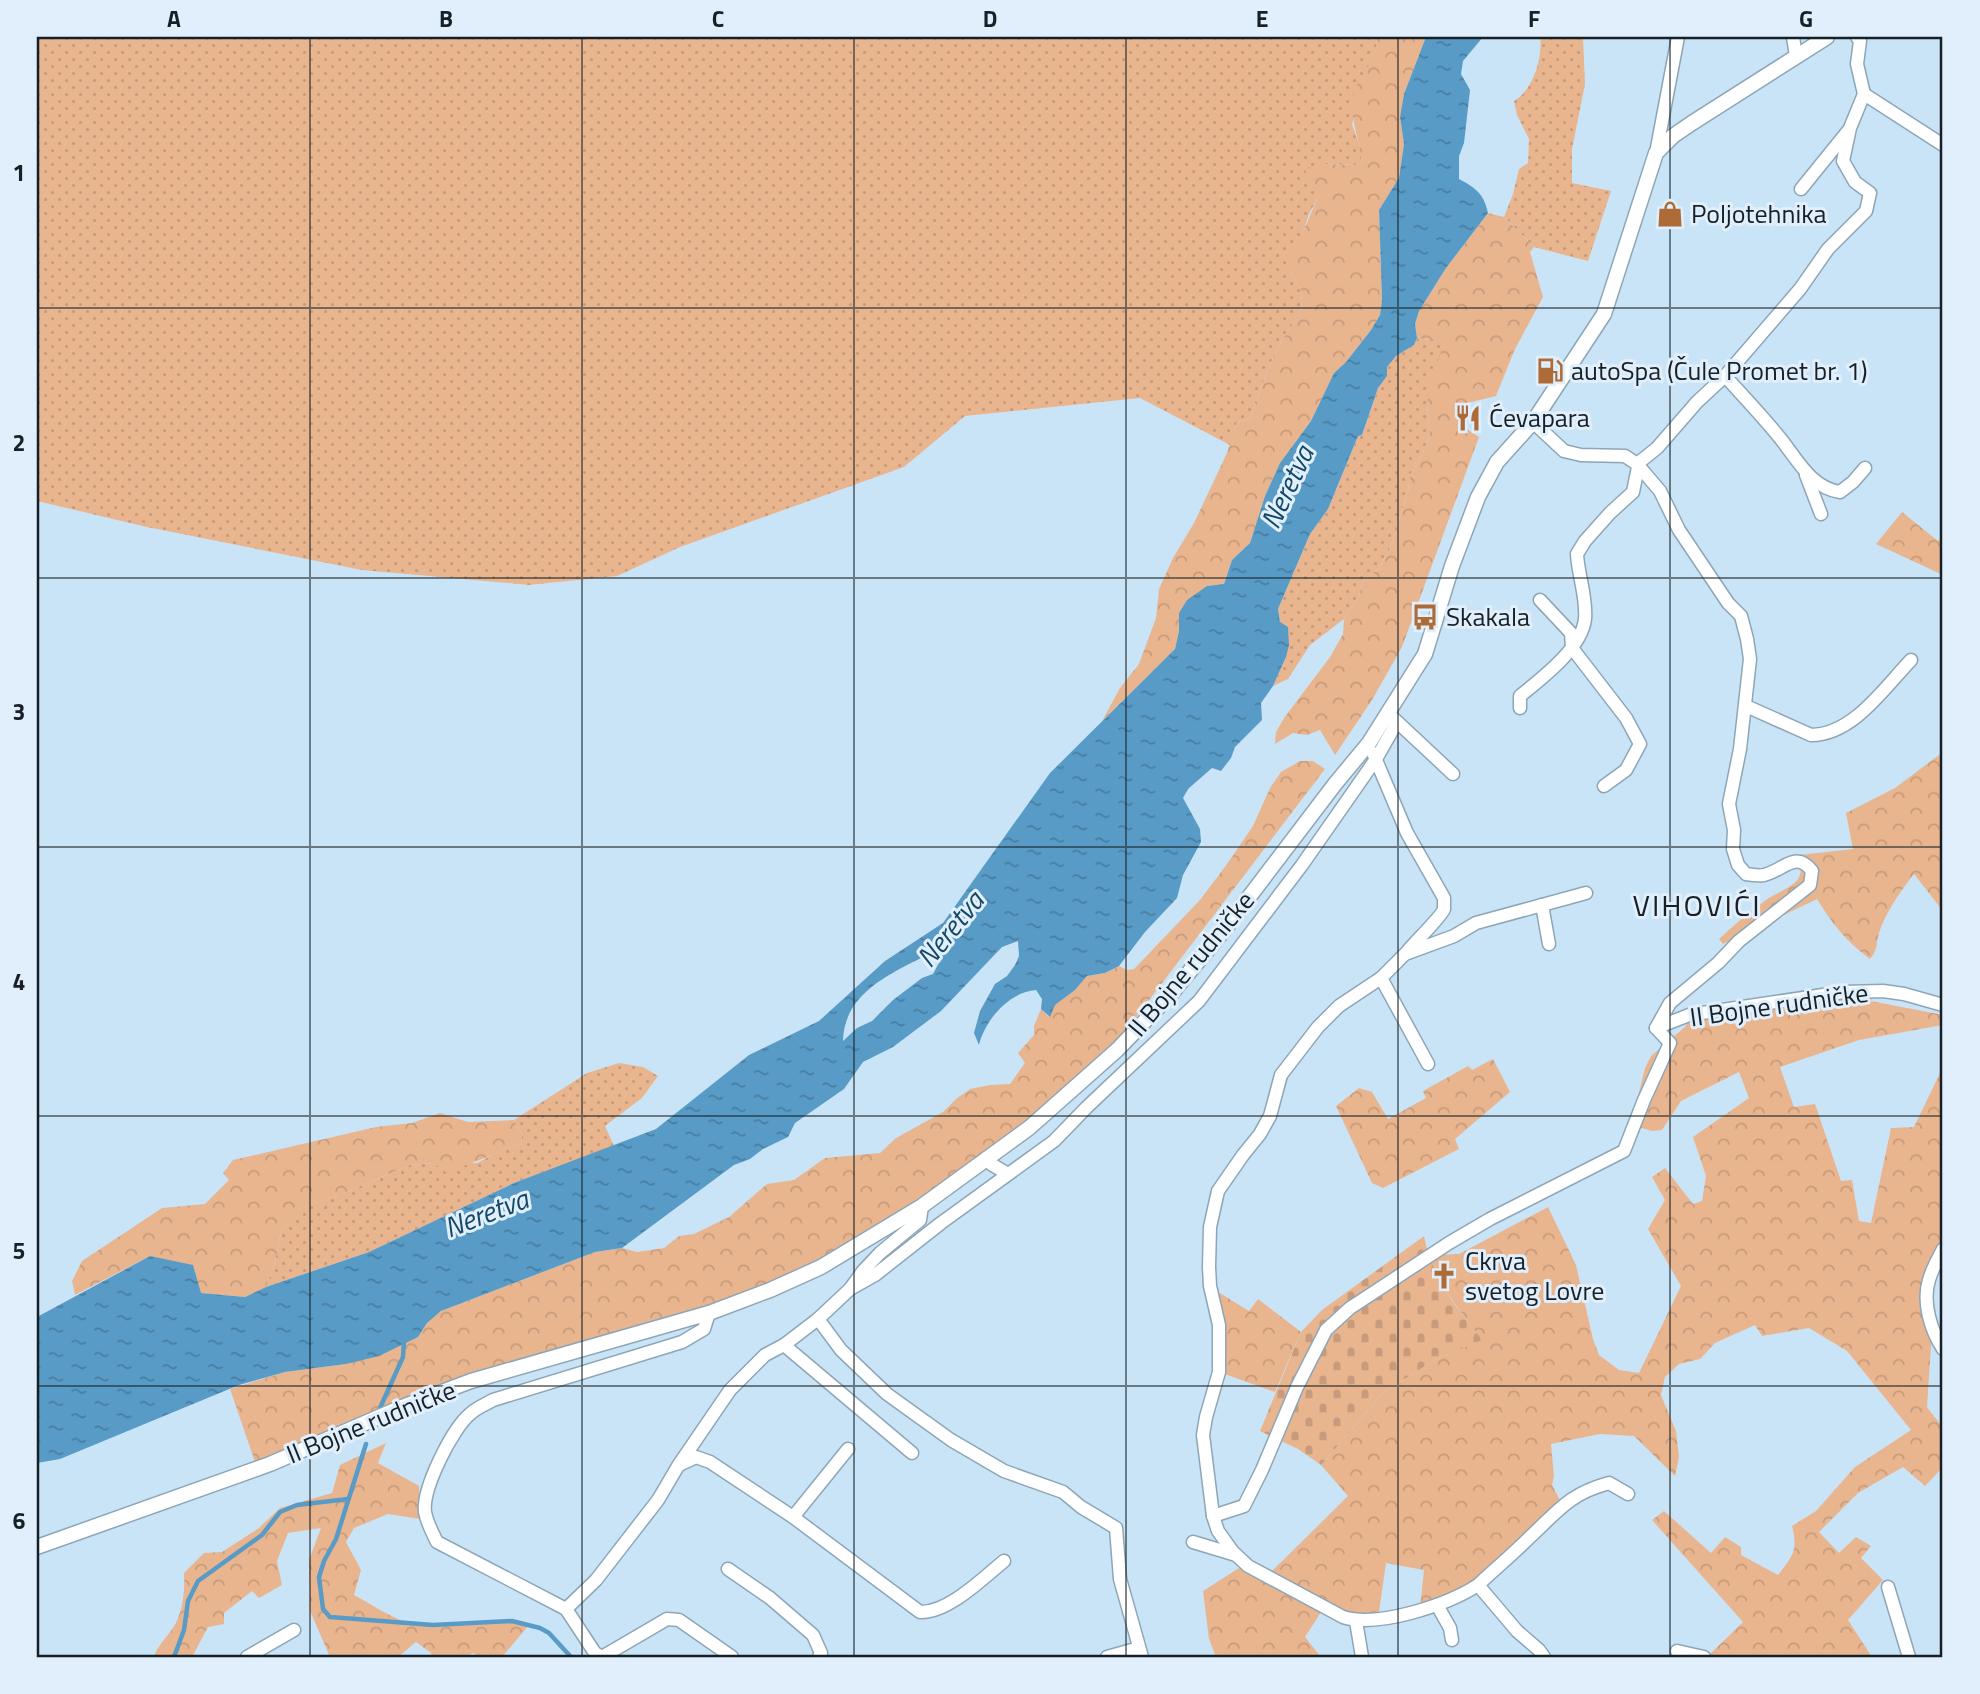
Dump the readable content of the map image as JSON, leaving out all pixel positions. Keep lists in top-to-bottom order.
{
  "streets": {
    "street": ["II Bojne rudničke"]
  },
  "districts": ["VIHOVIĆI"],
  "water": ["Neretva"],
  "places": {
    "shop": ["Poljotehnika"],
    "fuel station": ["autoSpa (Čule Promet br. 1)"],
    "restaurant": ["Ćevapara"],
    "bus stop": ["Skakala"],
    "church": ["Ckrva svetog Lovre"]
  },
  "grid": {
    "columns": [
      "A",
      "B",
      "C",
      "D",
      "E",
      "F",
      "G"
    ],
    "rows": [
      "1",
      "2",
      "3",
      "4",
      "5",
      "6"
    ]
  }
}
